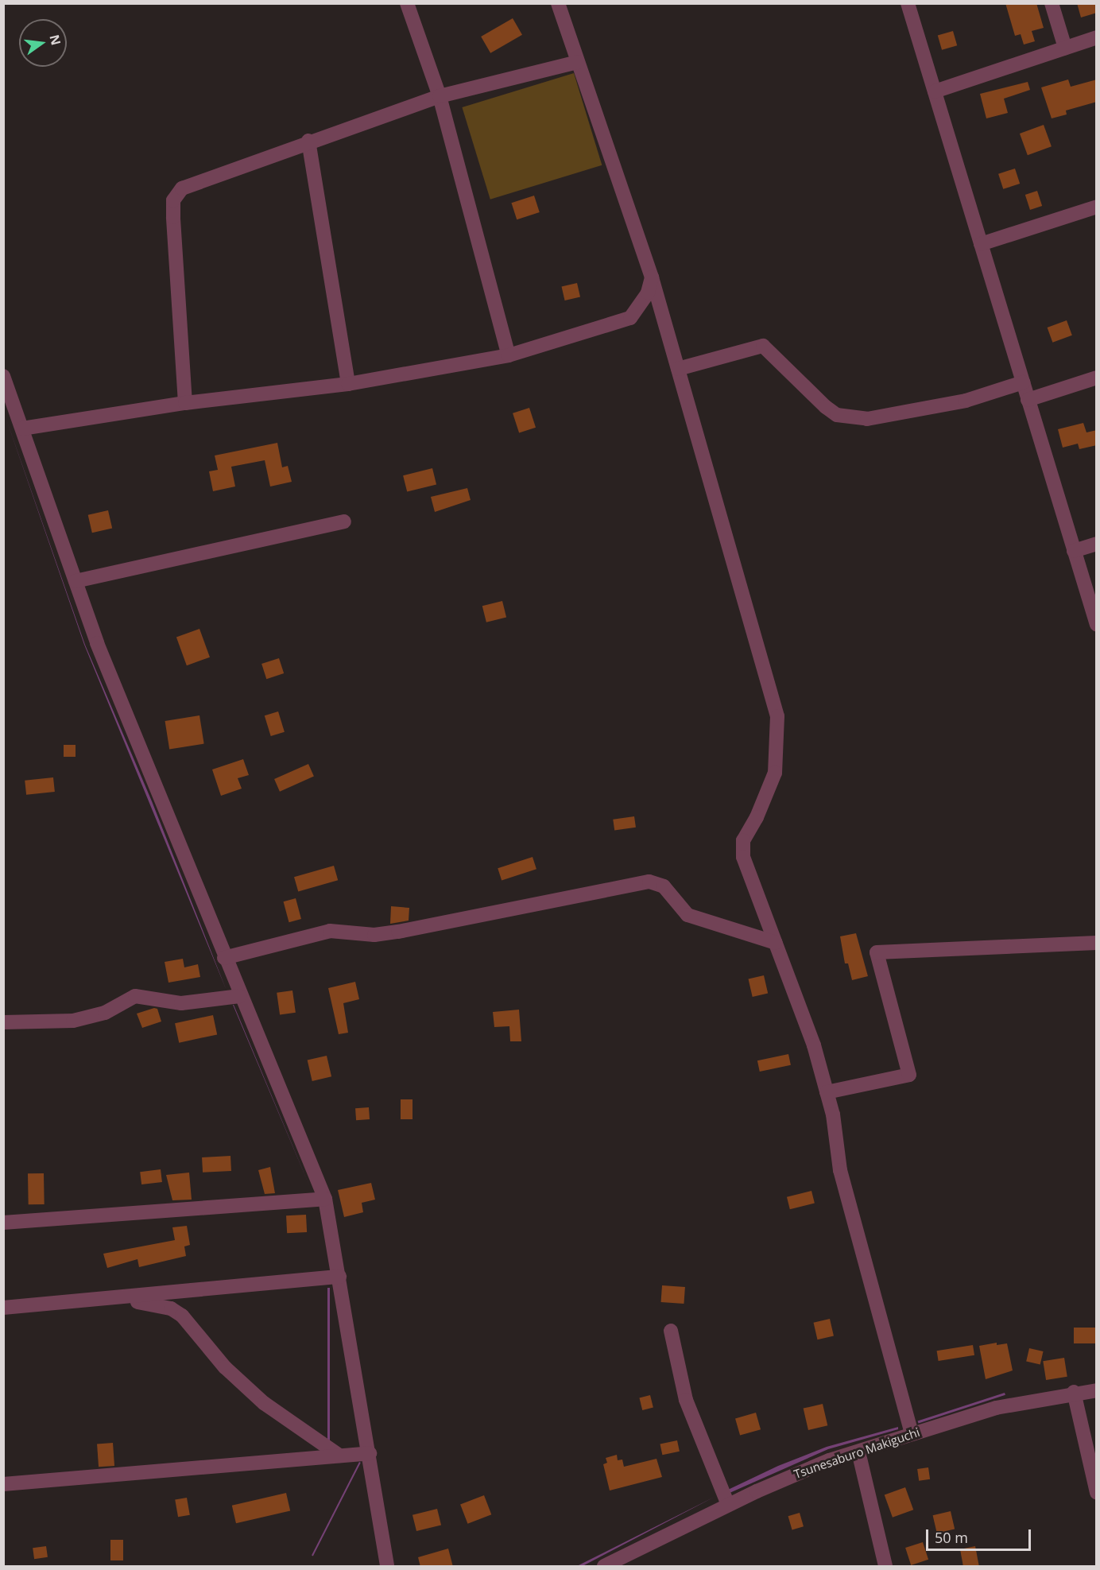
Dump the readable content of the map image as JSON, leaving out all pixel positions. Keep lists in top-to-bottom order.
{
  "streets": {
    "street": ["Tsunesaburo Makiguchi"]
  },
  "scale_bar": "50 m",
  "north": "right"
}
